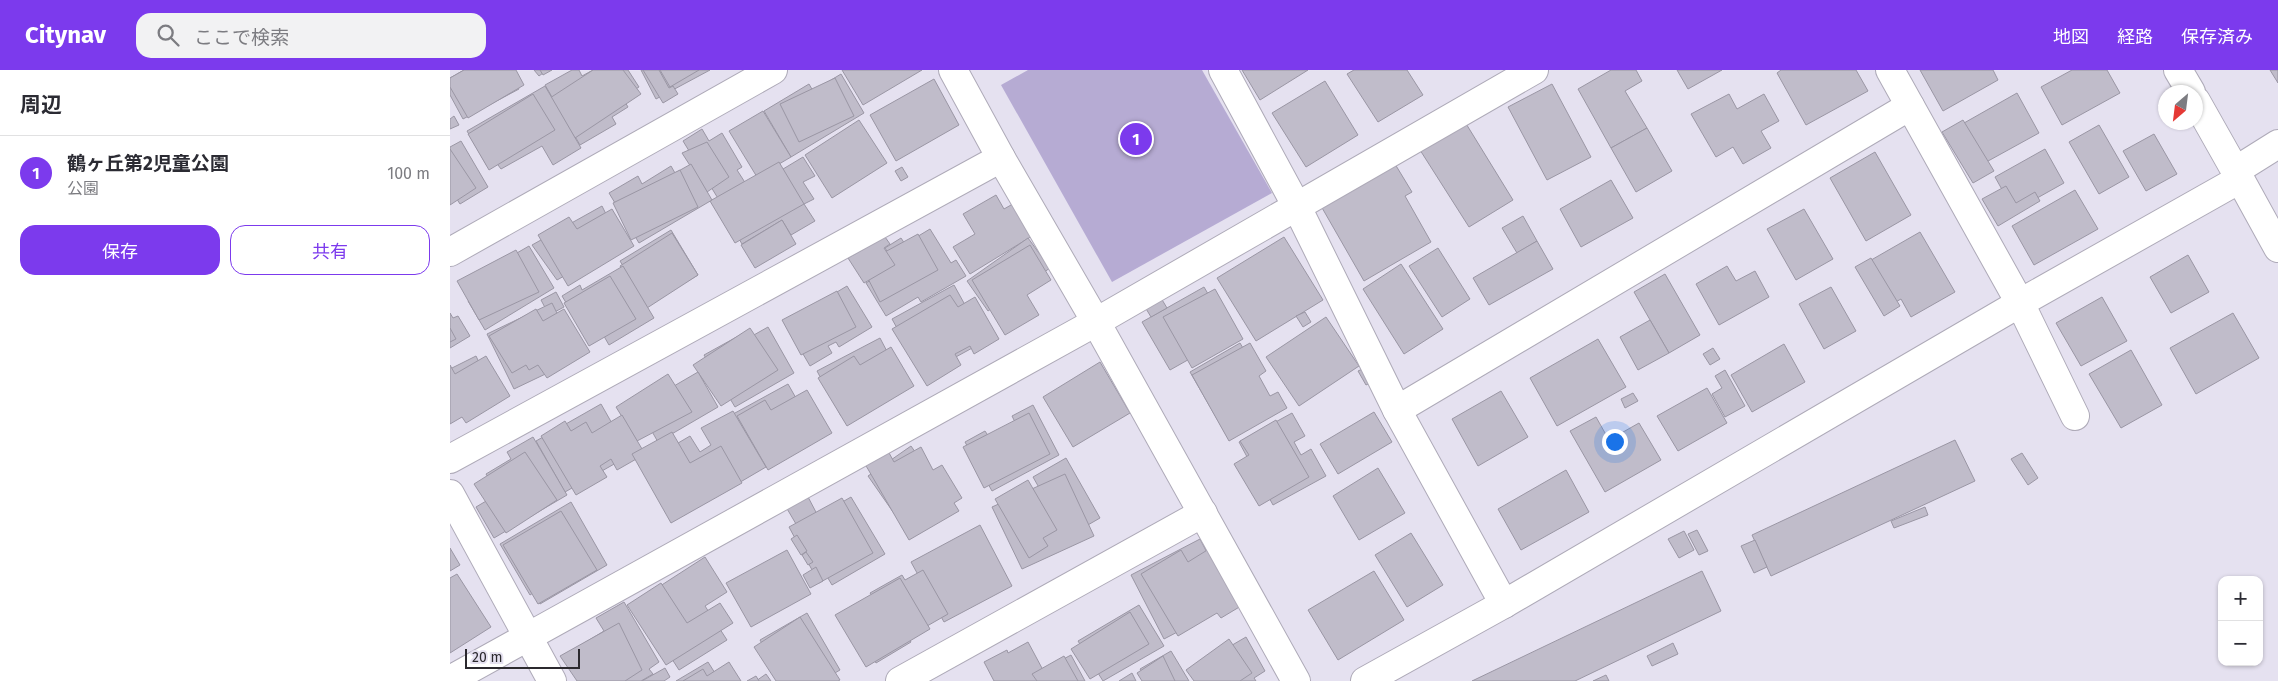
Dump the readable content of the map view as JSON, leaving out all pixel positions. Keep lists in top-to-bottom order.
{
  "scale_bar": "20 m",
  "north": "bottom left",
  "page": {
    "header": "Citynav",
    "search": "ここで検索",
    "nav": ["地図", "経路", "保存済み"],
    "heading": "周辺",
    "pins": "1",
    "list": [
      {
        "mark": "1",
        "name": "鶴ヶ丘第2児童公園",
        "note": "公園",
        "value": "100 m"
      }
    ],
    "buttons": ["保存", "共有"],
    "map_buttons": ["+", "−"],
    "scale": "20 m"
  }
}
